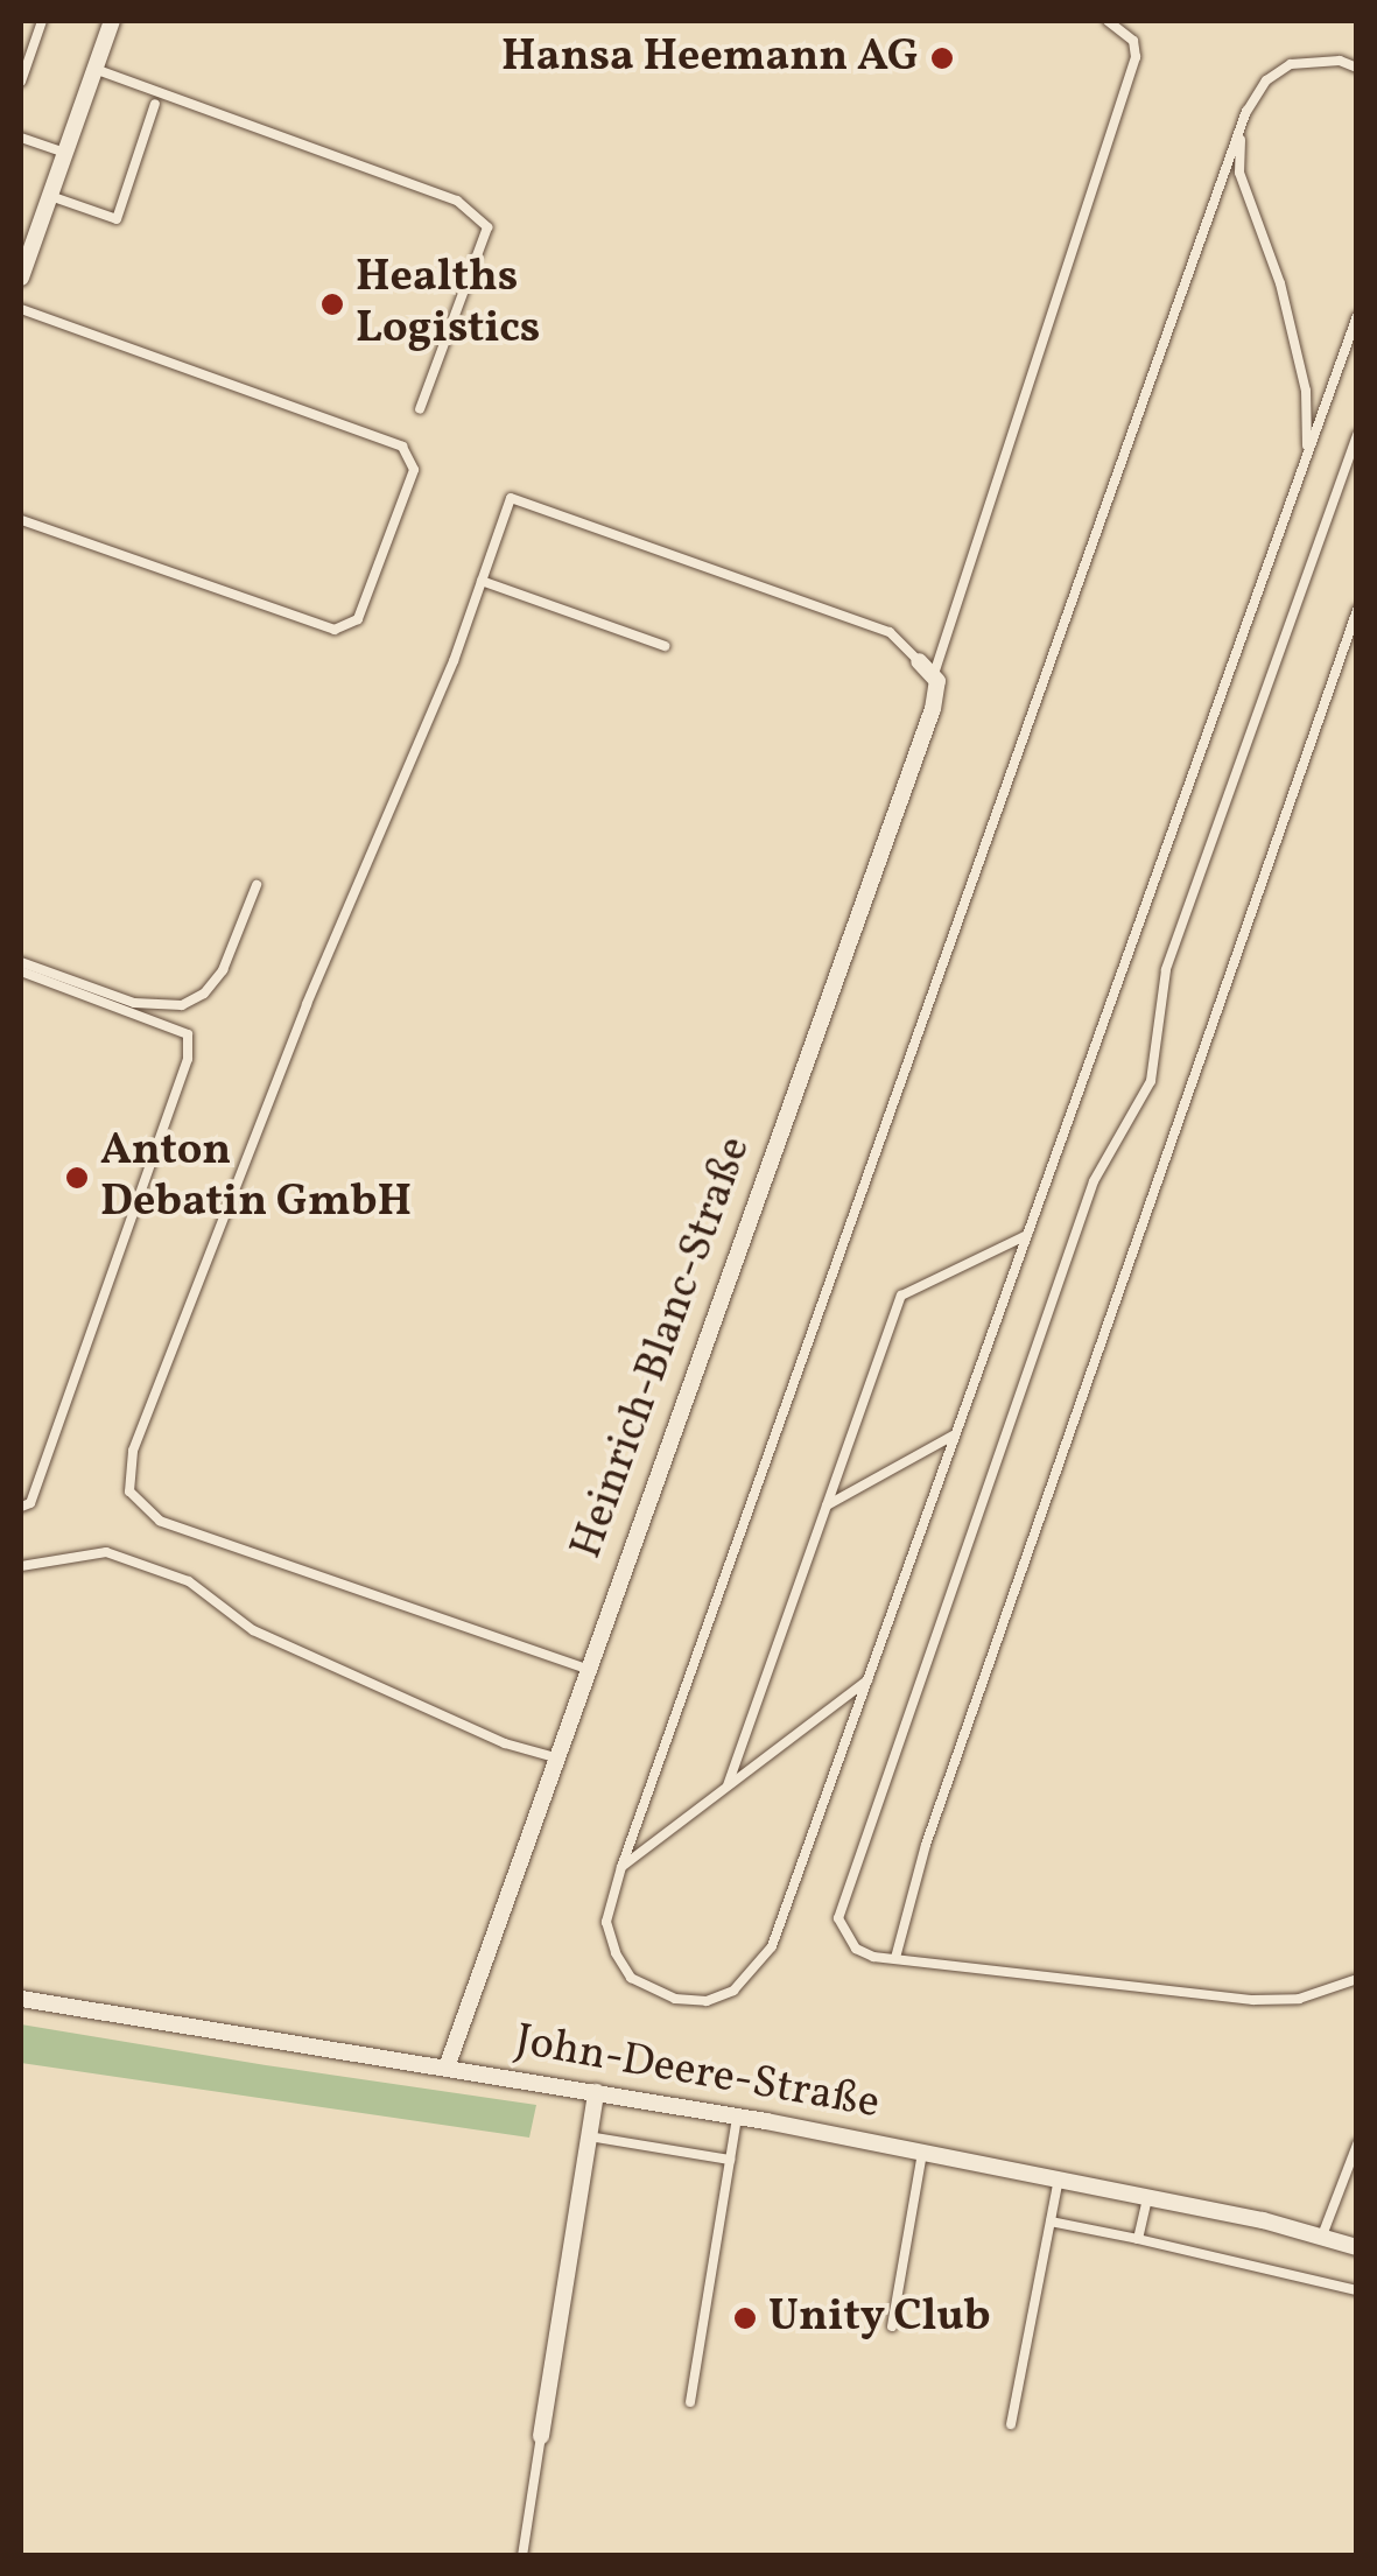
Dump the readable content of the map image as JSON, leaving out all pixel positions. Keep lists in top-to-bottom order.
{
  "streets": {
    "street": ["Heinrich-Blanc-Straße", "John-Deere-Straße"]
  },
  "crossings": [
    ["Heinrich-Blanc-Straße", "John-Deere-Straße"]
  ],
  "places": [
    "Hansa Heemann AG",
    "Healths Logistics",
    "Anton Debatin GmbH",
    "Unity Club"
  ]
}
